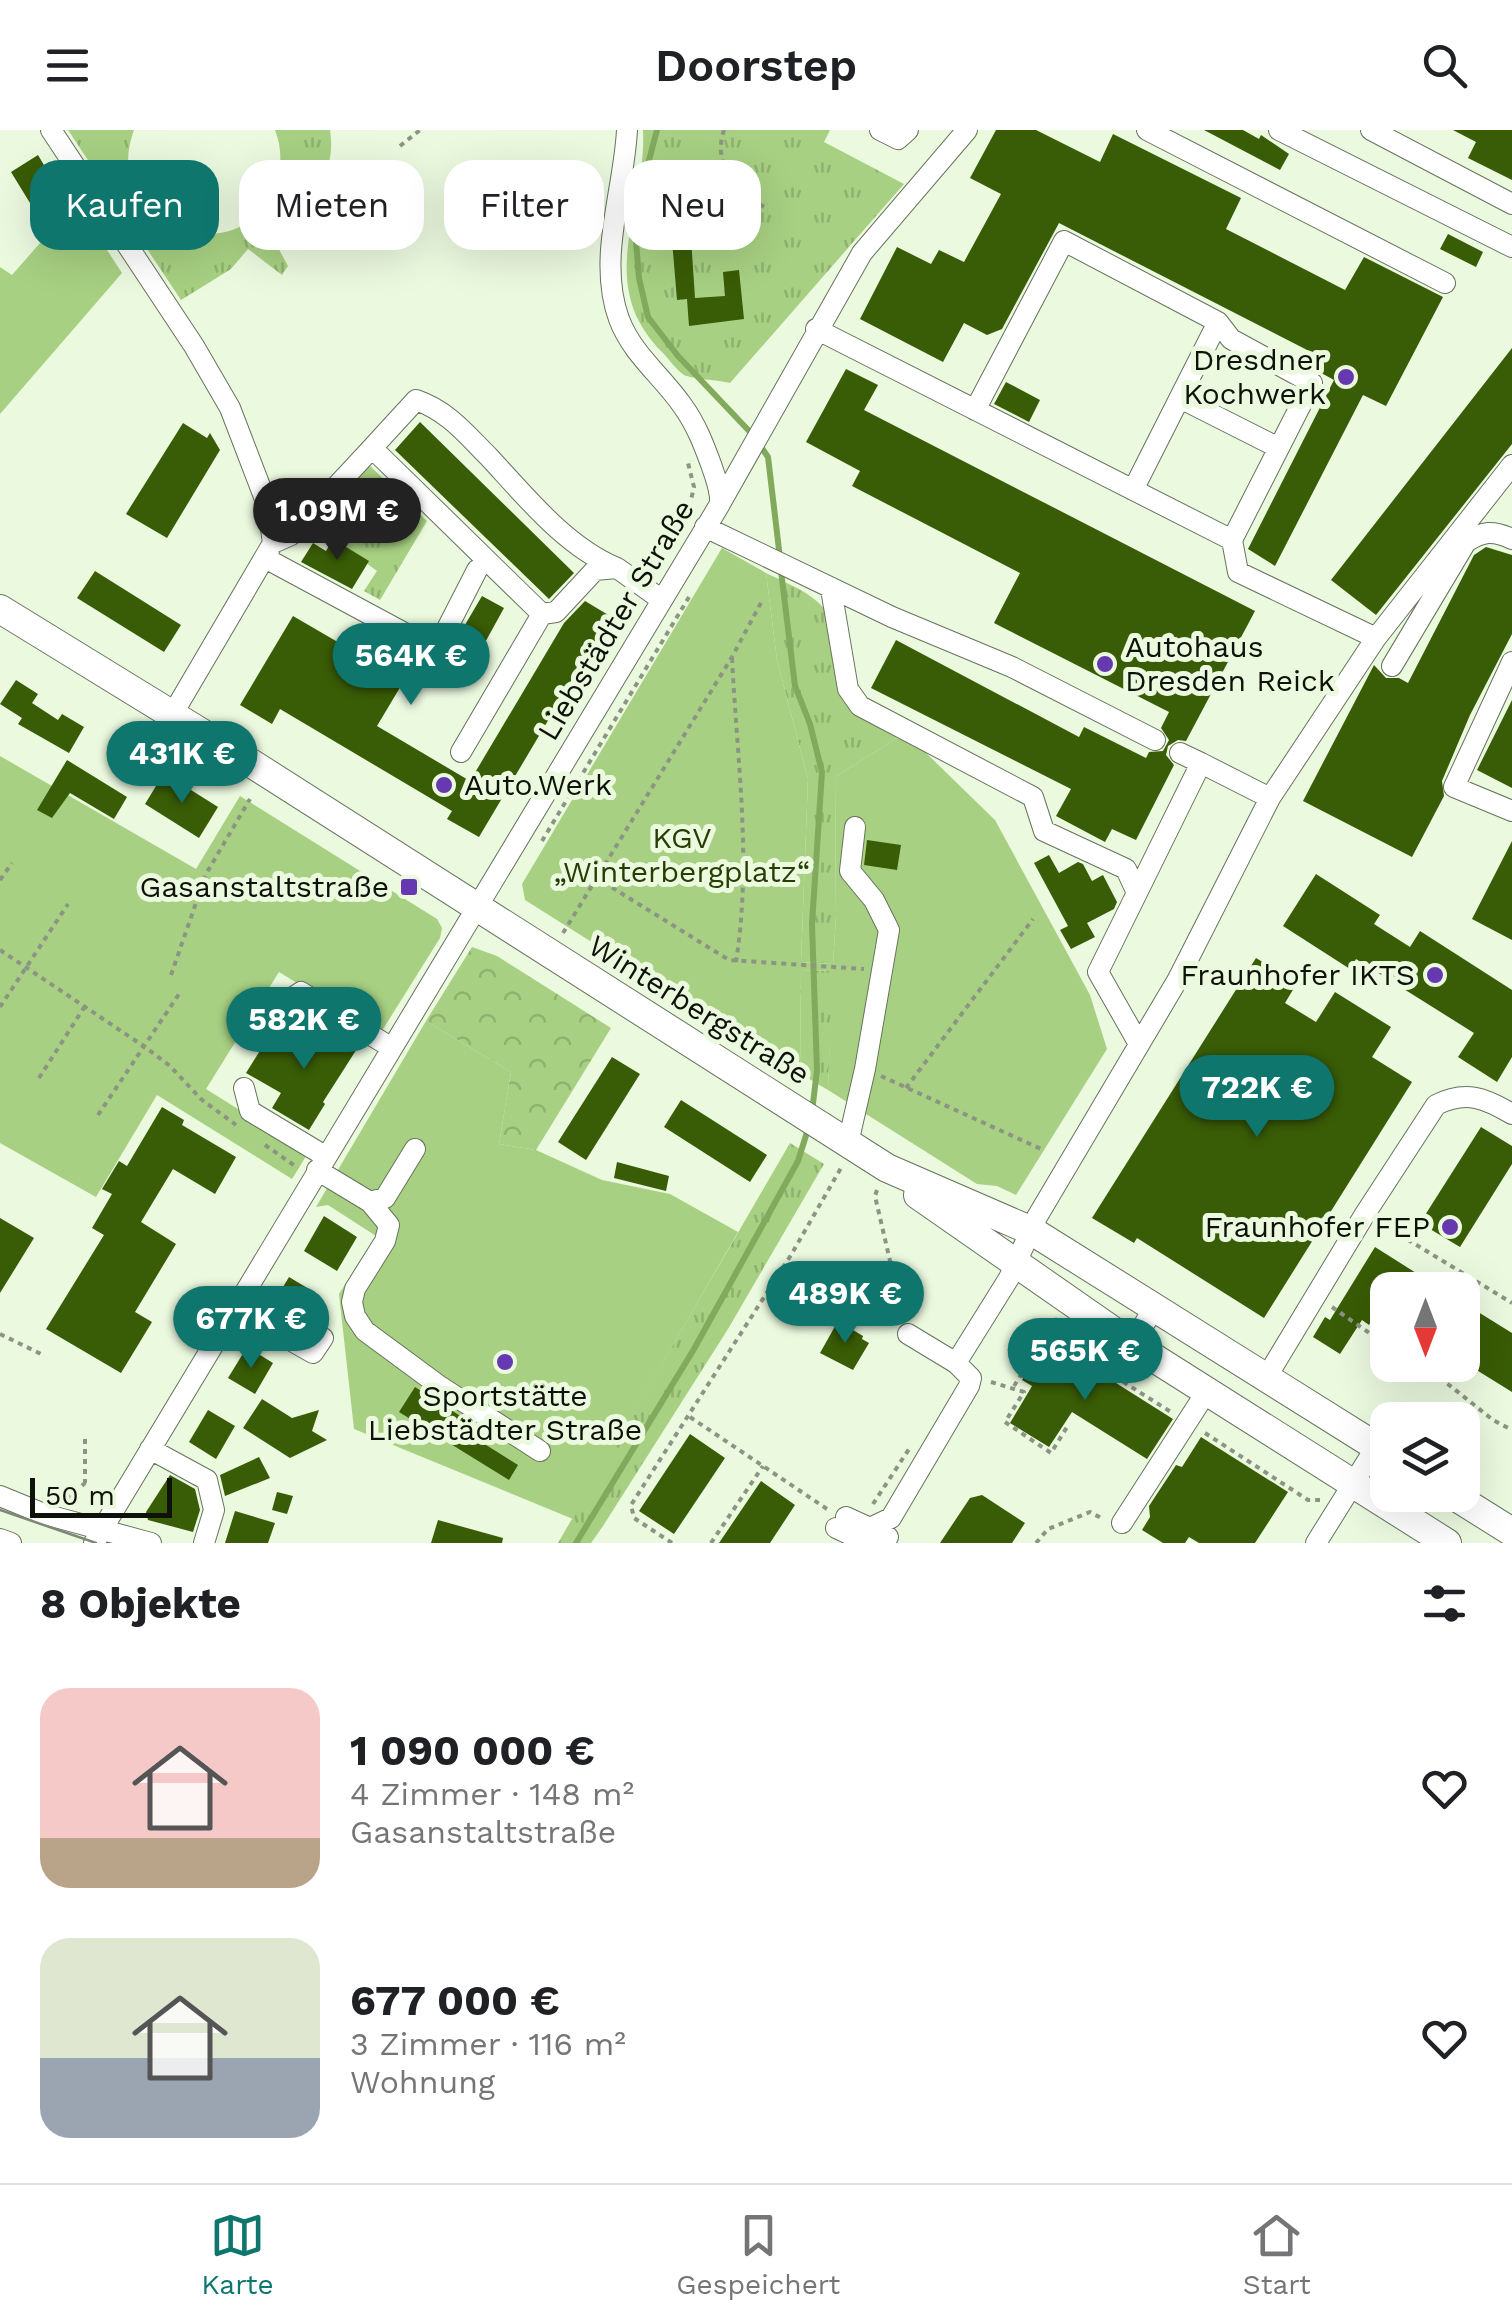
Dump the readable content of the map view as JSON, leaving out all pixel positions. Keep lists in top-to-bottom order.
{
  "streets": {
    "main road": ["Winterbergstraße"],
    "street": ["Liebstädter Straße"]
  },
  "crossings": [
    ["Liebstädter Straße", "Winterbergstraße"]
  ],
  "parks": ["KGV „Winterbergplatz“"],
  "places": {
    "other": [
      "Dresdner Kochwerk",
      "Autohaus Dresden Reick",
      "Auto.Werk",
      "Fraunhofer IKTS",
      "Fraunhofer FEP",
      "Sportstätte Liebstädter Straße"
    ],
    "transit": ["Gasanstaltstraße"]
  },
  "scale_bar": "50 m",
  "north": "bottom",
  "page": {
    "header": "Doorstep",
    "chip": [
      "Kaufen",
      "Mieten",
      "Filter",
      "Neu"
    ],
    "price": [
      "1.09M €",
      "564K €",
      "431K €",
      "582K €",
      "722K €",
      "489K €",
      "677K €",
      "565K €"
    ],
    "scale": "50 m",
    "heading": "8 Objekte",
    "list": [
      {
        "name": "1 090 000 €",
        "note": "4 Zimmer · 148 m² · Gasanstaltstraße"
      },
      {
        "name": "677 000 €",
        "note": "3 Zimmer · 116 m² · Wohnung"
      }
    ],
    "tabs": ["Karte", "Gespeichert", "Start"]
  }
}
